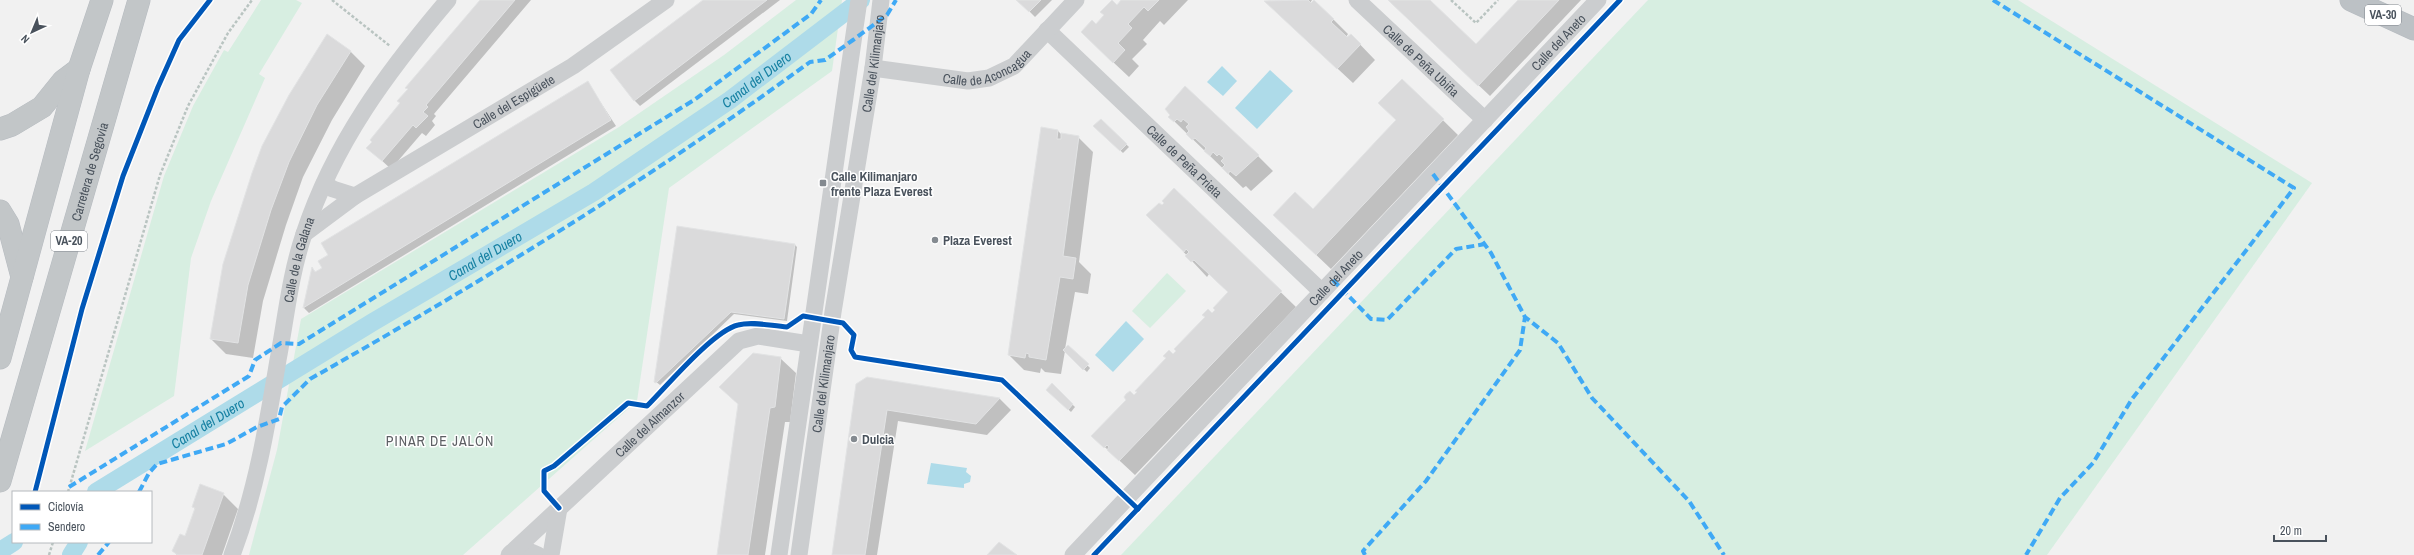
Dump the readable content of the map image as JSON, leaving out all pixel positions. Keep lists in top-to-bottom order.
{
  "streets": {
    "highway": ["VA-30", "Carretera de Segovia", "VA-20"],
    "street": [
      "Calle del Aneto",
      "Calle de Peña Ubiña",
      "Calle de Aconcagua",
      "Calle del Kilimanjaro",
      "Calle del Espigüete",
      "Calle de Peña Prieta",
      "Calle de la Galana",
      "Calle del Almanzor"
    ]
  },
  "crossings": [
    ["Calle del Aneto", "Calle de Peña Ubiña"],
    ["Calle del Aneto", "Calle de Peña Prieta"],
    ["Calle de Aconcagua", "Calle del Kilimanjaro"],
    ["Calle de Aconcagua", "Calle de Peña Prieta"],
    ["Calle del Kilimanjaro", "Calle del Almanzor"],
    ["Calle del Espigüete", "Calle de la Galana"]
  ],
  "districts": ["PINAR DE JALÓN"],
  "water": ["Canal del Duero"],
  "places": {
    "transit": ["Calle Kilimanjaro frente Plaza Everest"],
    "other": ["Plaza Everest", "Dulcia"]
  },
  "legend": ["Ciclovía", "Sendero"],
  "scale_bar": "20 m",
  "north": "bottom left"
}
